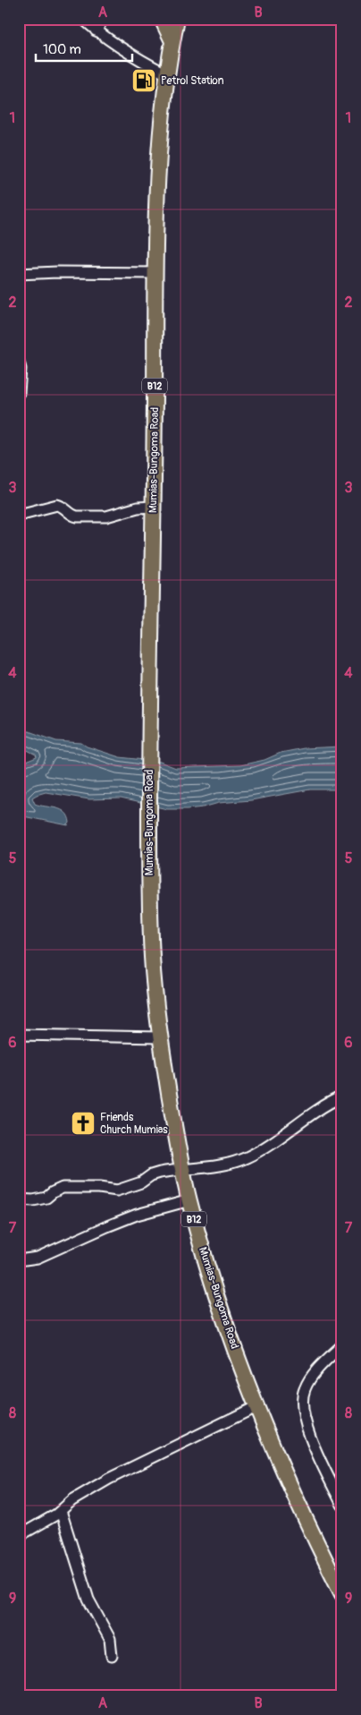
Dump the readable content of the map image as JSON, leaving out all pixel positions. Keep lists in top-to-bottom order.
{
  "streets": {
    "highway": ["B12", "Mumias-Bungoma Road"]
  },
  "places": {
    "fuel station": ["Petrol Station"],
    "church": ["Friends Church Mumias"]
  },
  "scale_bar": "100 m",
  "grid": {
    "columns": ["A", "B"],
    "rows": [
      "1",
      "2",
      "3",
      "4",
      "5",
      "6",
      "7",
      "8",
      "9"
    ]
  }
}
